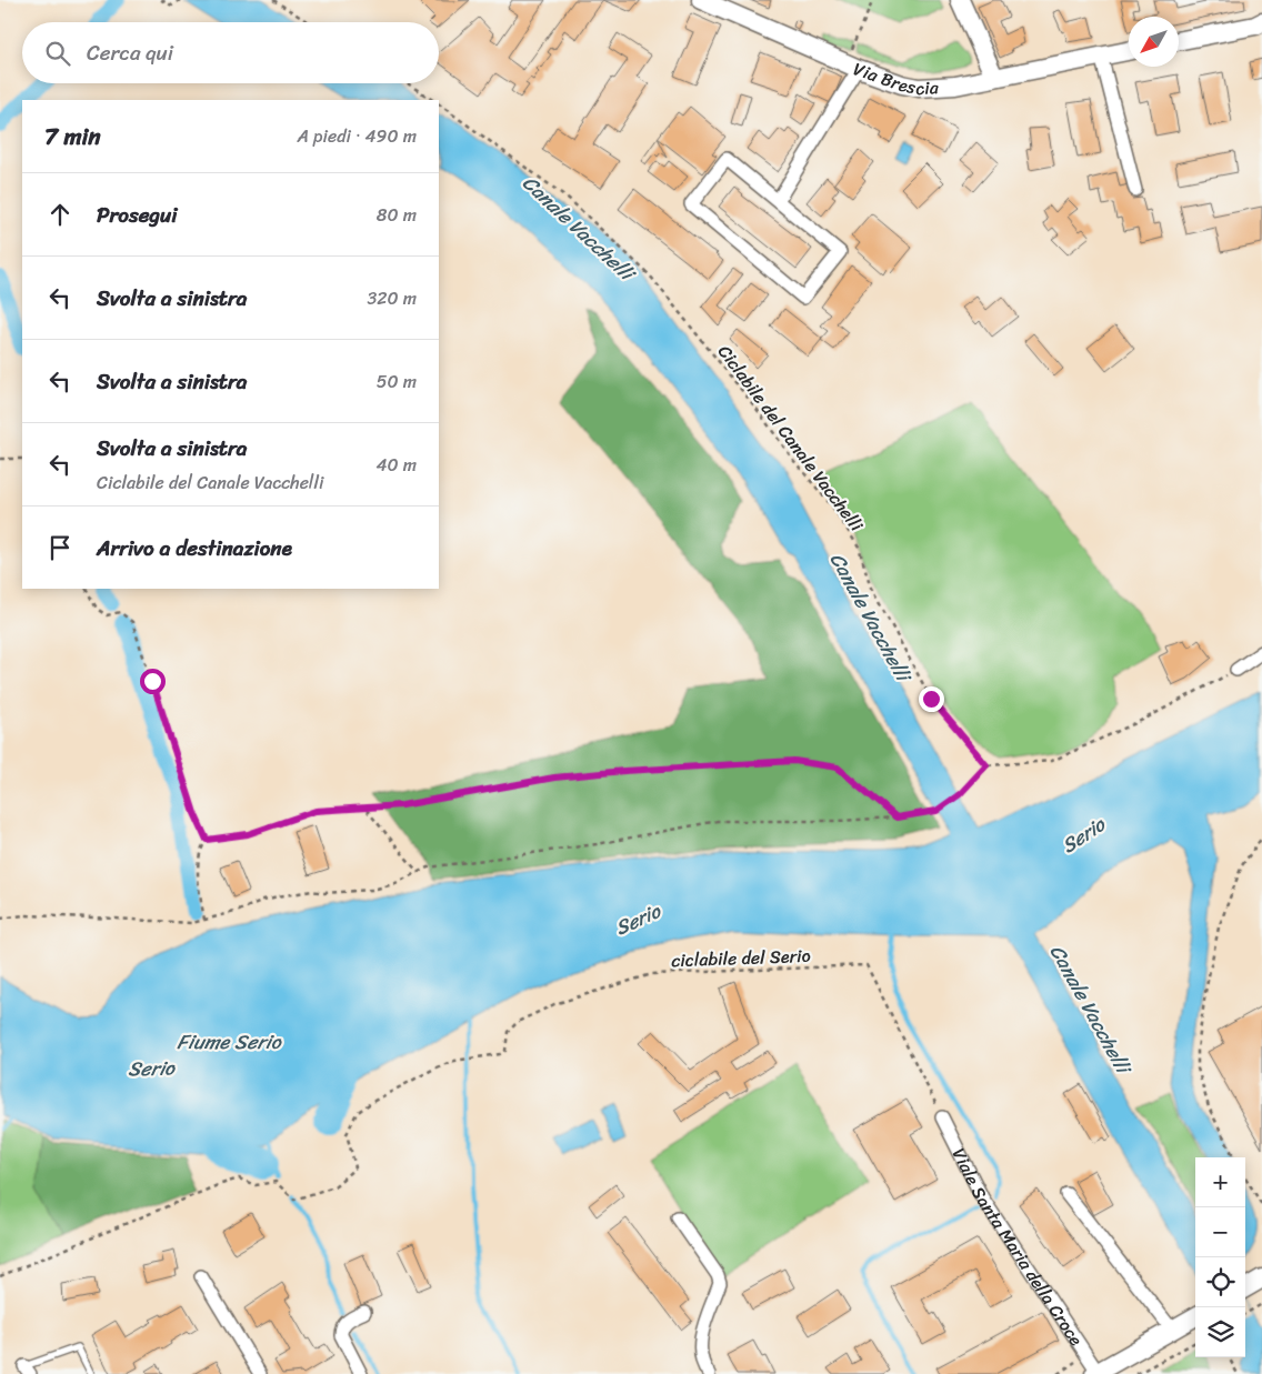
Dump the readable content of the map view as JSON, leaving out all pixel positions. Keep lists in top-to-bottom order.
{
  "streets": {
    "street": ["Via Brescia", "Viale Santa Maria della Croce"],
    "path": ["Ciclabile del Canale Vacchelli", "ciclabile del Serio"]
  },
  "crossings": [
    ["ciclabile del Serio", "Viale Santa Maria della Croce"]
  ],
  "water": ["Canale Vacchelli", "Serio", "Fiume Serio"],
  "north": "bottom left",
  "page": {
    "search": "Cerca qui",
    "heading": ["7 min", "A piedi · 490 m"],
    "list": [
      ["Prosegui", "80 m"],
      ["Svolta a sinistra", "320 m"],
      ["Svolta a sinistra", "50 m"],
      ["Svolta a sinistra", "Ciclabile del Canale Vacchelli", "40 m"],
      "Arrivo a destinazione"
    ],
    "map_buttons": ["+", "−"]
  }
}
